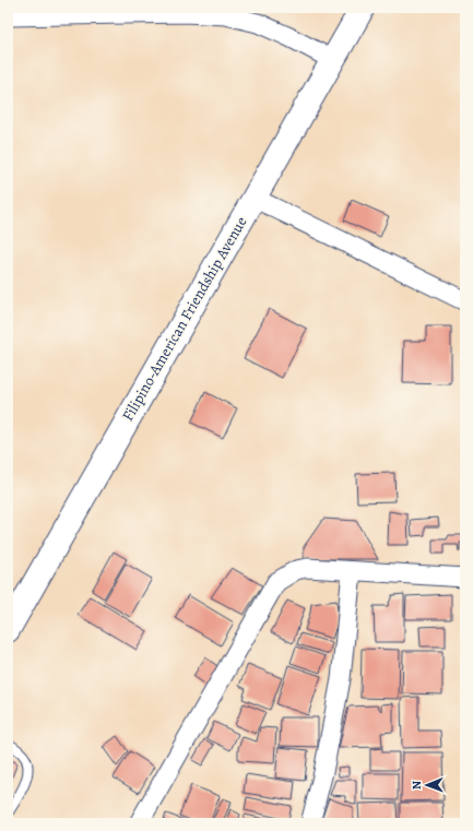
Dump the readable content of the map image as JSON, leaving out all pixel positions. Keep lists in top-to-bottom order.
{
  "streets": {
    "main road": ["Filipino-American Friendship Avenue"]
  },
  "north": "left"
}
